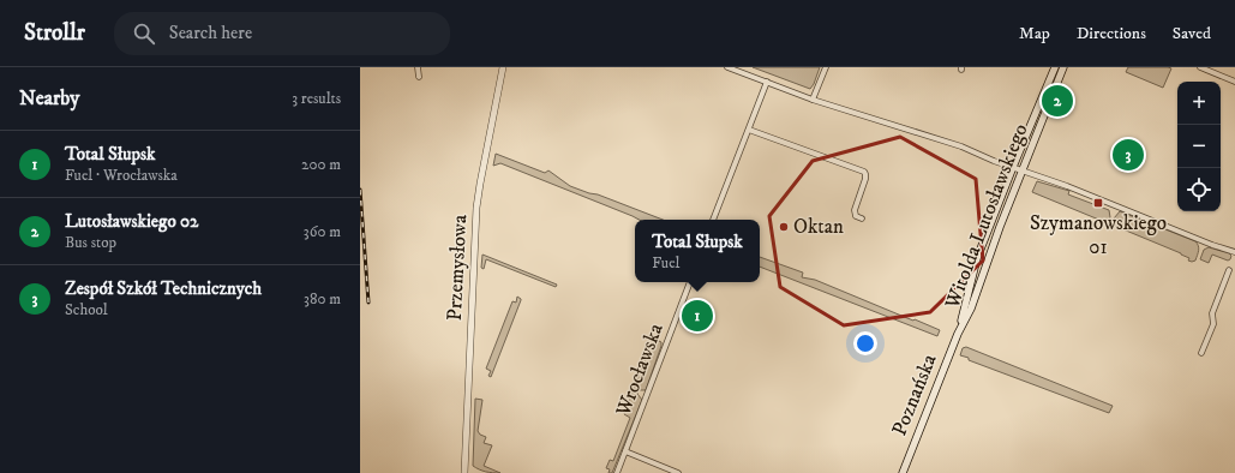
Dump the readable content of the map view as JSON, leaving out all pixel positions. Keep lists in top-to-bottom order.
{
  "streets": {
    "main road": ["Witolda Lutosławskiego", "Poznańska"],
    "street": ["Przemysłowa", "Wrocławska"]
  },
  "crossings": [
    ["Witolda Lutosławskiego", "Poznańska"]
  ],
  "places": {
    "transit": ["Szymanowskiego 01"],
    "other": ["Oktan"]
  },
  "page": {
    "header": "Strollr",
    "search": "Search here",
    "nav": ["Map", "Directions", "Saved"],
    "heading": ["Nearby", "3 results"],
    "map_buttons": ["+", "−"],
    "pins": ["2", "3", "1"],
    "list": [
      {
        "mark": "1",
        "name": "Total Słupsk",
        "note": "Fuel · Wrocławska",
        "value": "200 m"
      },
      {
        "mark": "2",
        "name": "Lutosławskiego 02",
        "note": "Bus stop",
        "value": "360 m"
      },
      {
        "mark": "3",
        "name": "Zespół Szkół Technicznych",
        "note": "School",
        "value": "380 m"
      }
    ],
    "popup": ["Total Słupsk", "Fuel"]
  }
}
